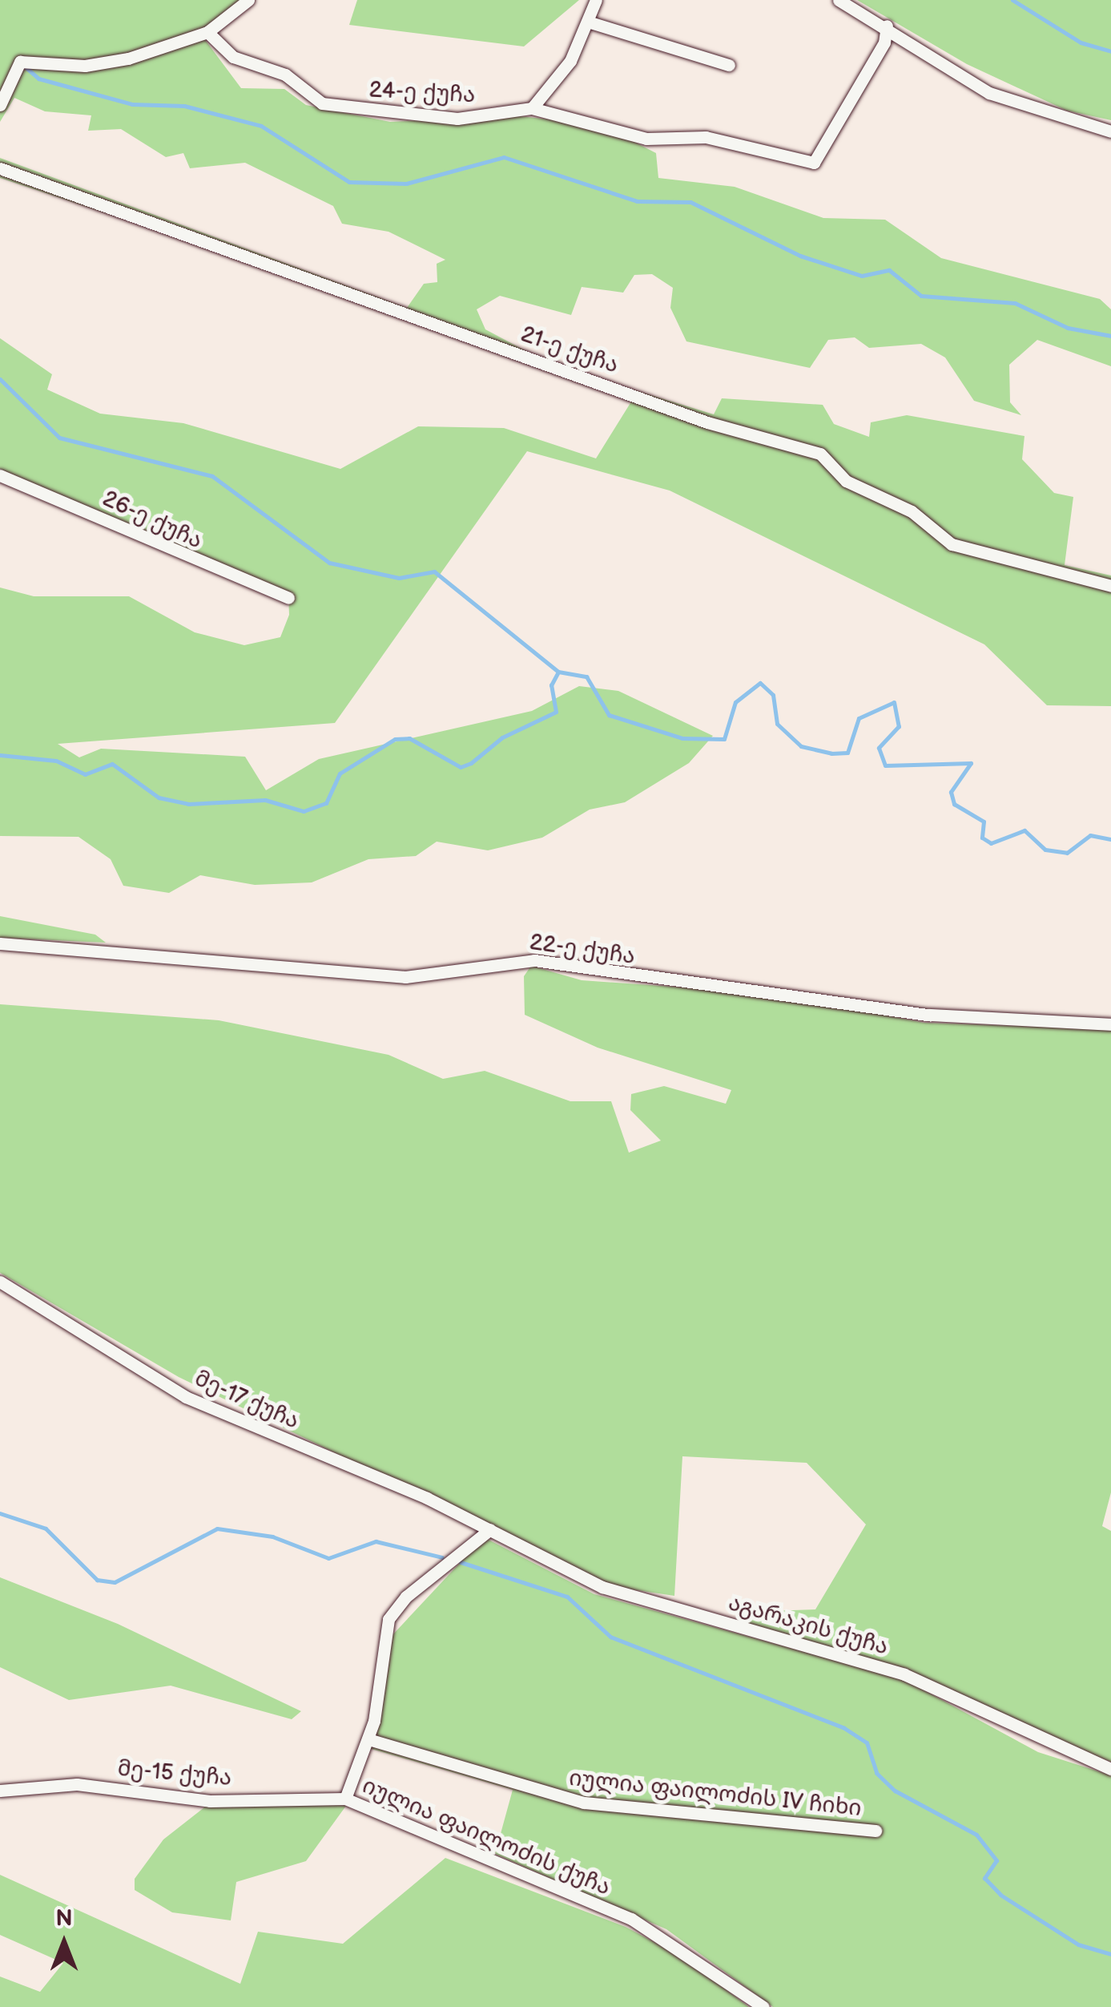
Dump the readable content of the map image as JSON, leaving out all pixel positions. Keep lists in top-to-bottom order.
{
  "streets": {
    "street": [
      "24-ე ქუჩა",
      "21-ე ქუჩა",
      "26-ე ქუჩა",
      "22-ე ქუჩა",
      "მე-17 ქუჩა",
      "აგარაკის ქუჩა",
      "მე-15 ქუჩა",
      "იულია ფაილოძის IV ჩიხი",
      "იულია ფაილოძის ქუჩა"
    ]
  },
  "crossings": [
    ["მე-17 ქუჩა", "აგარაკის ქუჩა"],
    ["მე-17 ქუჩა", "იულია ფაილოძის ქუჩა"],
    ["აგარაკის ქუჩა", "იულია ფაილოძის ქუჩა"],
    ["მე-15 ქუჩა", "იულია ფაილოძის ქუჩა"],
    ["იულია ფაილოძის IV ჩიხი", "იულია ფაილოძის ქუჩა"]
  ],
  "north": "top"
}
